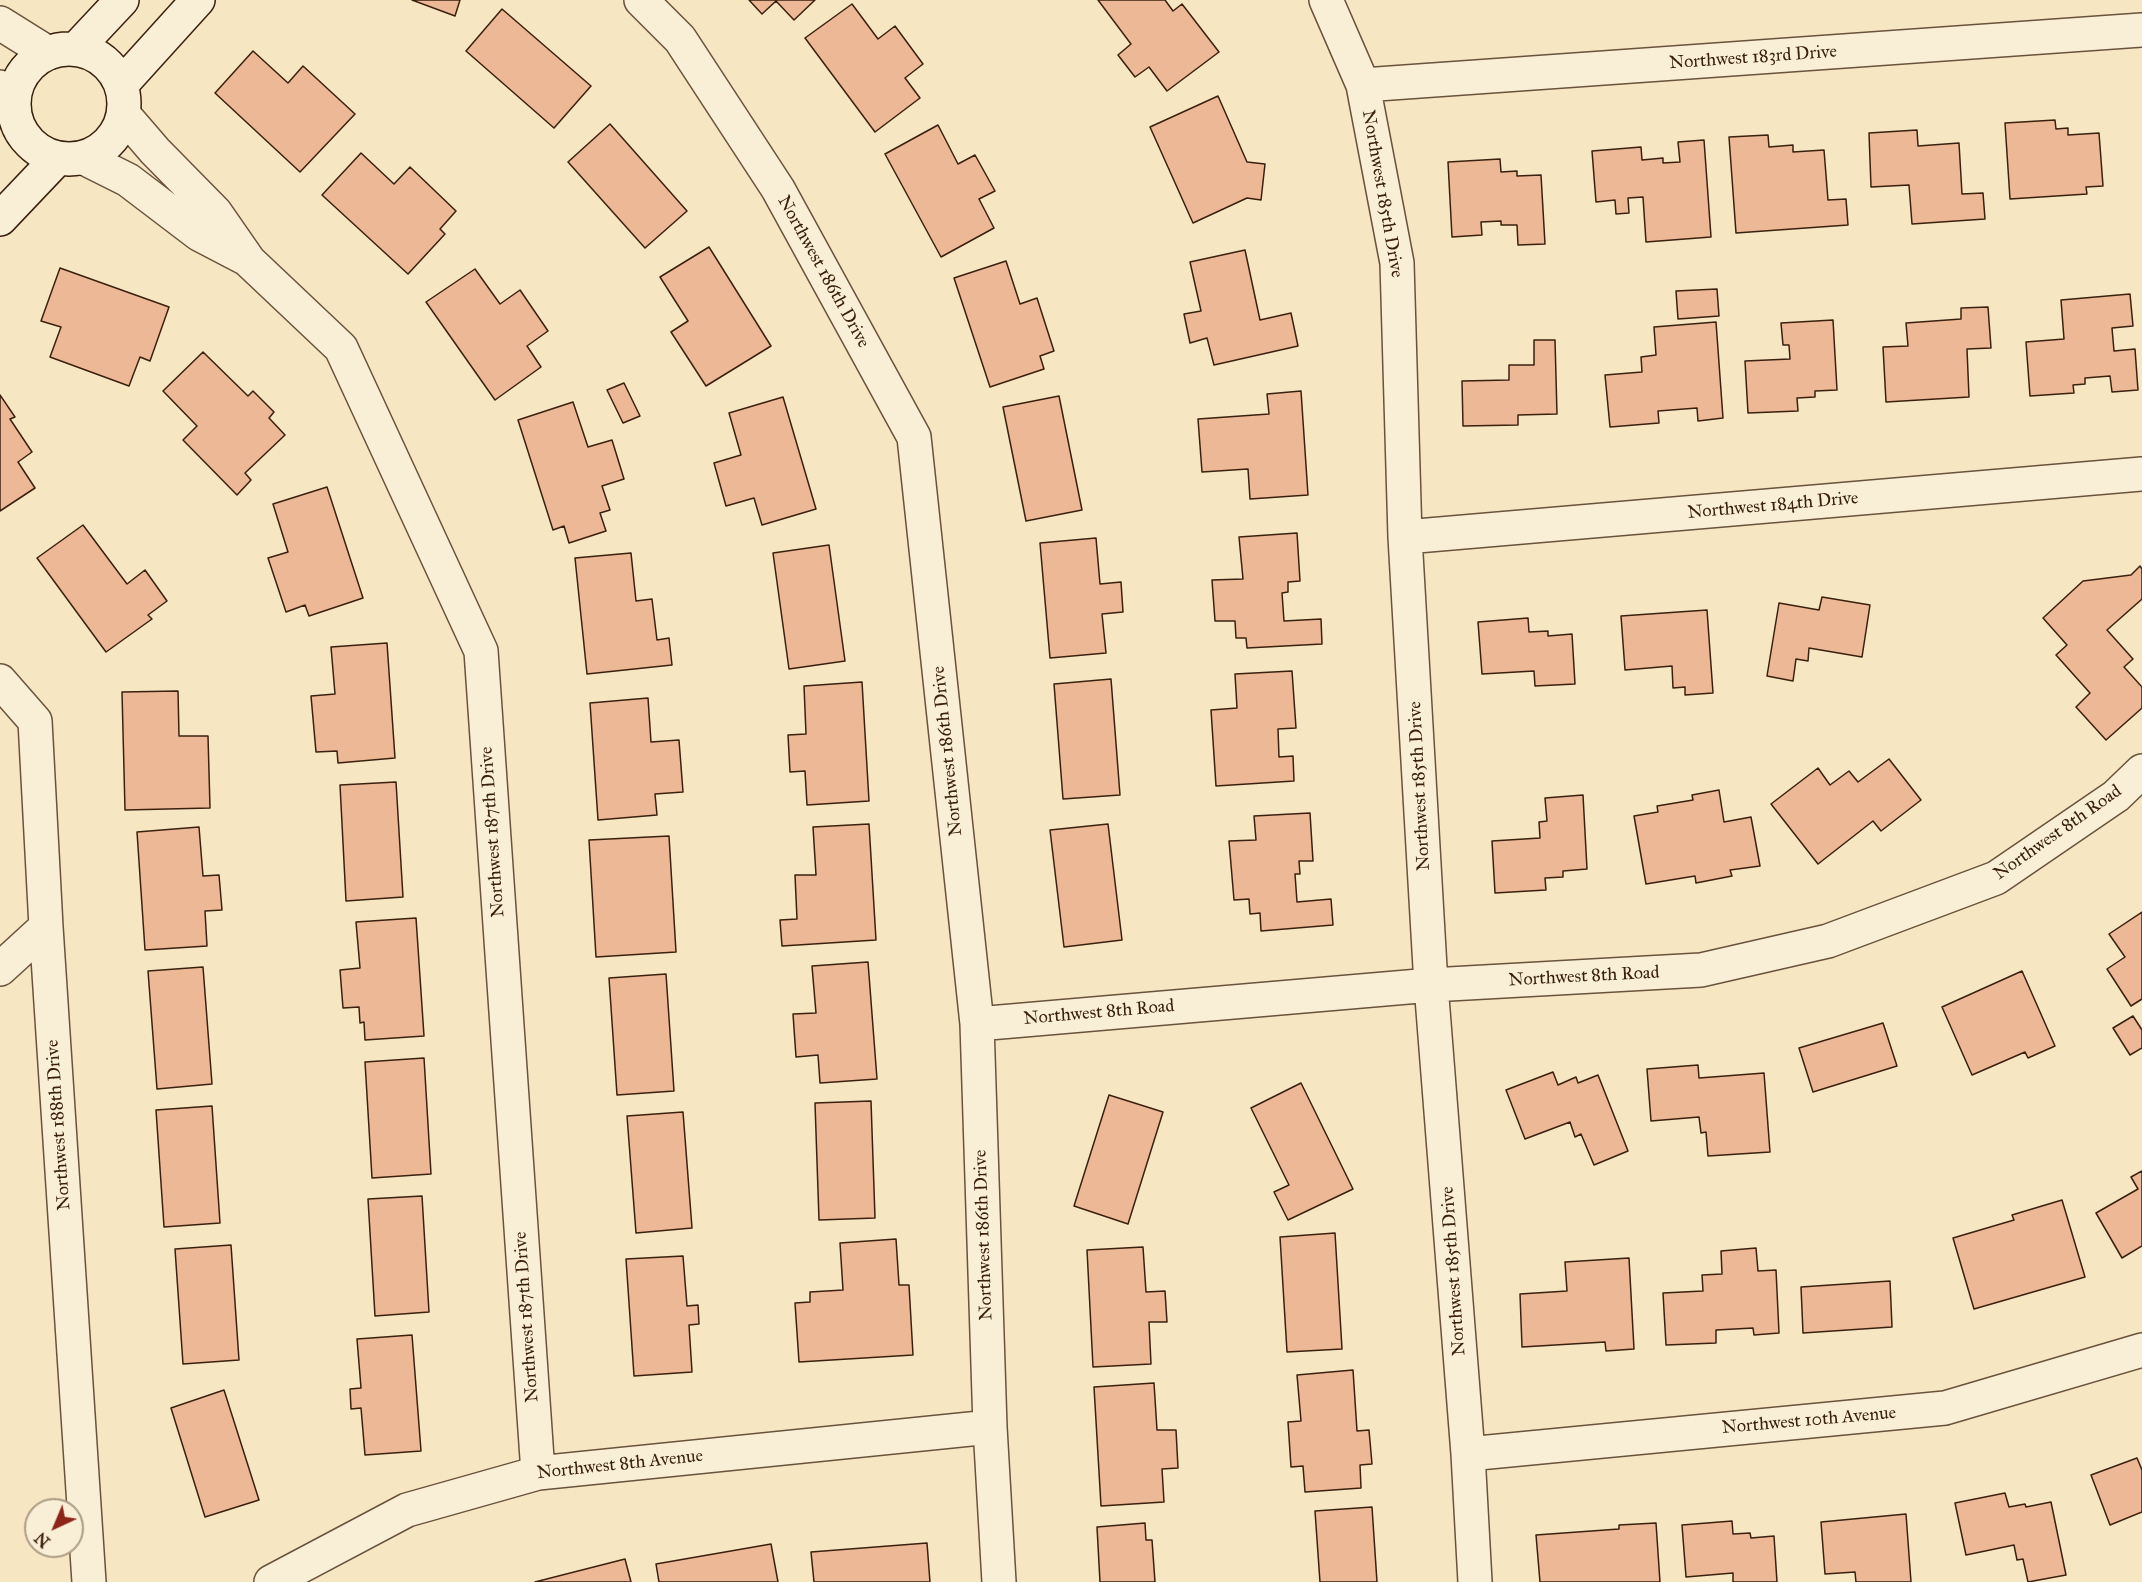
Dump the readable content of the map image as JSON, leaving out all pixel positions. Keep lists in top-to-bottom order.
{
  "streets": {
    "street": [
      "Northwest 183rd Drive",
      "Northwest 185th Drive",
      "Northwest 186th Drive",
      "Northwest 184th Drive",
      "Northwest 187th Drive",
      "Northwest 8th Road",
      "Northwest 188th Drive",
      "Northwest 10th Avenue",
      "Northwest 8th Avenue"
    ]
  },
  "crossings": [
    ["Northwest 183rd Drive", "Northwest 185th Drive"],
    ["Northwest 185th Drive", "Northwest 184th Drive"],
    ["Northwest 185th Drive", "Northwest 8th Road"],
    ["Northwest 185th Drive", "Northwest 10th Avenue"],
    ["Northwest 186th Drive", "Northwest 8th Road"],
    ["Northwest 186th Drive", "Northwest 8th Avenue"],
    ["Northwest 187th Drive", "Northwest 8th Avenue"]
  ],
  "north": "bottom left"
}
